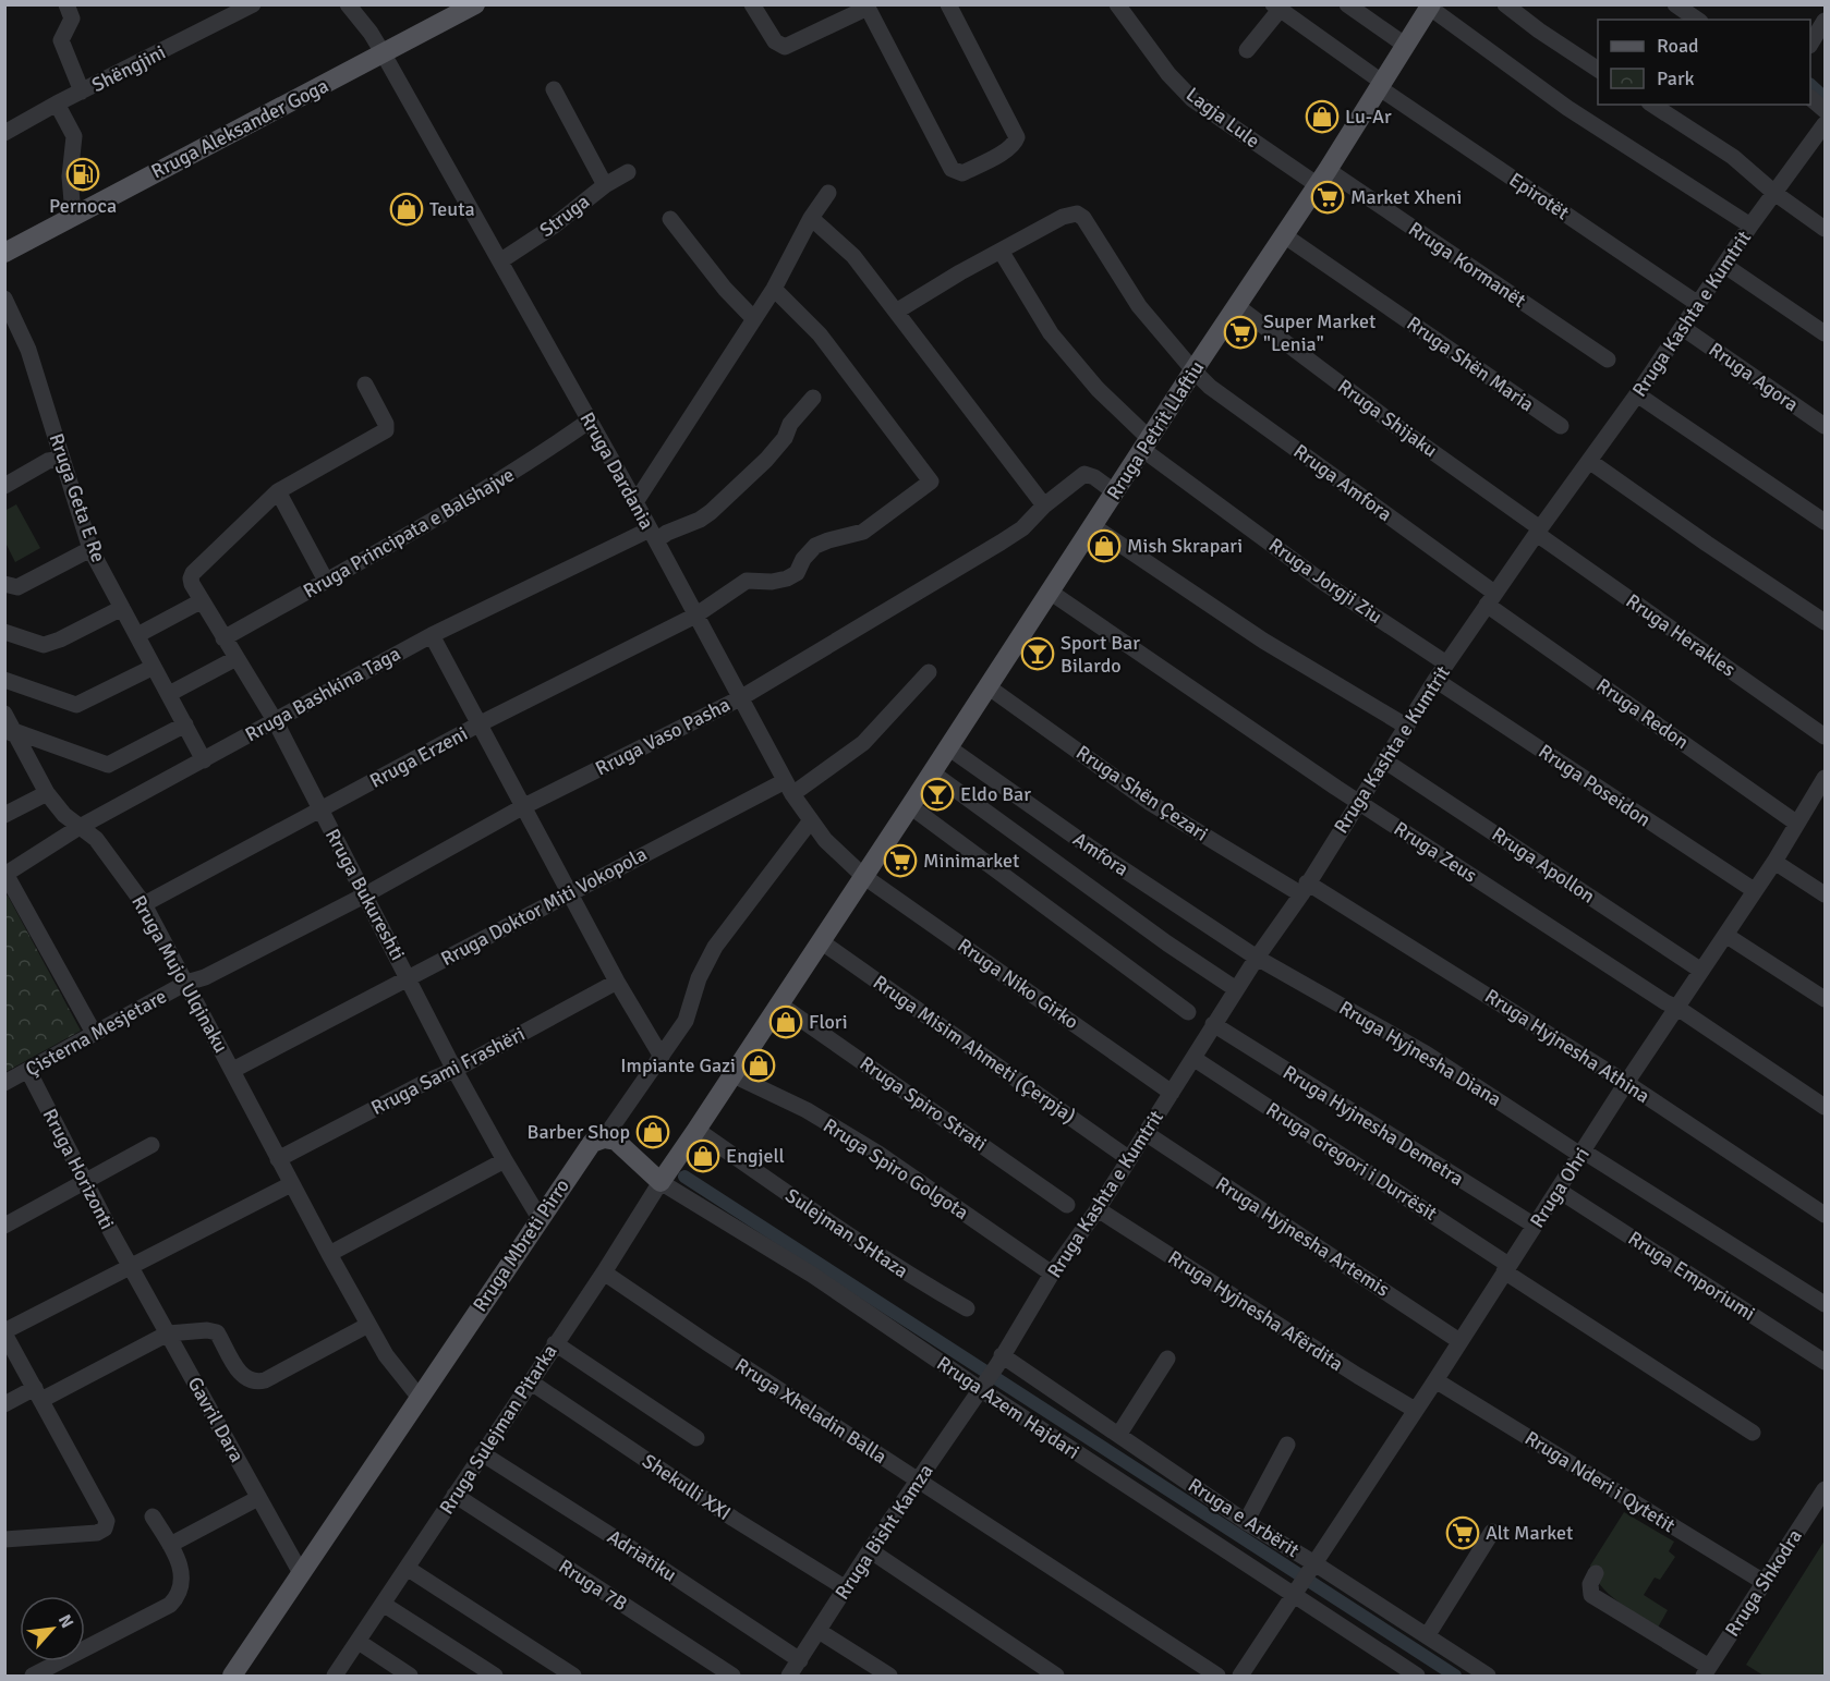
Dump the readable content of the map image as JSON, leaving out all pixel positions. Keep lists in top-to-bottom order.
{
  "streets": {
    "main road": [
      "Rruga Aleksander Goga",
      "Rruga Petrit Llaftiu",
      "Rruga Mbreti Pirro",
      "Rruga Azem Hajdari"
    ],
    "street": [
      "Shëngjini",
      "Lagja Lule",
      "Epirotët",
      "Struga",
      "Rruga Kormanët",
      "Rruga Kashta e Kumtrit",
      "Rruga Shën Maria",
      "Rruga Agora",
      "Rruga Shijaku",
      "Rruga Dardania",
      "Rruga Amfora",
      "Rruga Geta E Re",
      "Rruga Principata e Balshajve",
      "Rruga Jorgji Ziu",
      "Rruga Herakles",
      "Rruga Bashkina Taga",
      "Rruga Redon",
      "Rruga Vaso Pasha",
      "Rruga Erzeni",
      "Rruga Poseidon",
      "Rruga Shën Çezari",
      "Rruga Zeus",
      "Amfora",
      "Rruga Apollon",
      "Rruga Bukureshti",
      "Rruga Doktor Miti Vokopola",
      "Rruga Mujo Ulqinaku",
      "Rruga Niko Girko",
      "Çisterna Mesjetare",
      "Rruga Hyjnesha Athina",
      "Rruga Misim Ahmeti (Çerpja)",
      "Rruga Hyjnesha Diana",
      "Rruga Sami Frashëri",
      "Rruga Spiro Strati",
      "Rruga Hyjnesha Demetra",
      "Rruga Gregori i Durrësit",
      "Rruga Horizonti",
      "Rruga Spiro Golgota",
      "Rruga Ohri",
      "Sulejman SHtaza",
      "Rruga Hyjnesha Artemis",
      "Rruga Emporiumi",
      "Rruga Hyjnesha Afërdita",
      "Rruga Xheladin Balla",
      "Gavril Dara",
      "Rruga Sulejman Pitarka",
      "Rruga Nderi i Qytetit",
      "Shekulli XXI",
      "Rruga e Arbërit",
      "Rruga Bisht Kamza",
      "Adriatiku",
      "Rruga Shkodra",
      "Rruga 7B"
    ]
  },
  "crossings": [
    ["Lagja Lule", "Rruga Kormanët"],
    ["Lagja Lule", "Rruga Petrit Llaftiu"],
    ["Rruga Aleksander Goga", "Rruga Dardania"],
    ["Epirotët", "Rruga Kashta e Kumtrit"],
    ["Epirotët", "Rruga Petrit Llaftiu"],
    ["Struga", "Rruga Dardania"],
    ["Rruga Kormanët", "Rruga Petrit Llaftiu"],
    ["Rruga Kashta e Kumtrit", "Rruga Agora"],
    ["Rruga Kashta e Kumtrit", "Rruga Shijaku"],
    ["Rruga Kashta e Kumtrit", "Rruga Amfora"],
    ["Rruga Kashta e Kumtrit", "Rruga Jorgji Ziu"],
    ["Rruga Kashta e Kumtrit", "Rruga Herakles"],
    ["Rruga Kashta e Kumtrit", "Rruga Redon"],
    ["Rruga Kashta e Kumtrit", "Rruga Poseidon"],
    ["Rruga Kashta e Kumtrit", "Rruga Shën Çezari"],
    ["Rruga Kashta e Kumtrit", "Rruga Zeus"],
    ["Rruga Kashta e Kumtrit", "Amfora"],
    ["Rruga Kashta e Kumtrit", "Rruga Apollon"],
    ["Rruga Kashta e Kumtrit", "Rruga Niko Girko"],
    ["Rruga Kashta e Kumtrit", "Rruga Hyjnesha Athina"],
    ["Rruga Kashta e Kumtrit", "Rruga Misim Ahmeti (Çerpja)"],
    ["Rruga Kashta e Kumtrit", "Rruga Hyjnesha Diana"],
    ["Rruga Kashta e Kumtrit", "Rruga Hyjnesha Demetra"],
    ["Rruga Kashta e Kumtrit", "Rruga Gregori i Durrësit"],
    ["Rruga Kashta e Kumtrit", "Rruga Spiro Golgota"],
    ["Rruga Kashta e Kumtrit", "Rruga Hyjnesha Artemis"],
    ["Rruga Kashta e Kumtrit", "Rruga Hyjnesha Afërdita"],
    ["Rruga Kashta e Kumtrit", "Rruga Azem Hajdari"],
    ["Rruga Kashta e Kumtrit", "Rruga e Arbërit"],
    ["Rruga Kashta e Kumtrit", "Rruga Bisht Kamza"],
    ["Rruga Shën Maria", "Rruga Petrit Llaftiu"],
    ["Rruga Shijaku", "Rruga Petrit Llaftiu"],
    ["Rruga Shijaku", "Rruga Herakles"],
    ["Rruga Petrit Llaftiu", "Rruga Dardania"],
    ["Rruga Petrit Llaftiu", "Rruga Amfora"],
    ["Rruga Petrit Llaftiu", "Rruga Jorgji Ziu"],
    ["Rruga Petrit Llaftiu", "Rruga Vaso Pasha"],
    ["Rruga Petrit Llaftiu", "Rruga Shën Çezari"],
    ["Rruga Petrit Llaftiu", "Rruga Zeus"],
    ["Rruga Petrit Llaftiu", "Amfora"],
    ["Rruga Petrit Llaftiu", "Rruga Niko Girko"],
    ["Rruga Petrit Llaftiu", "Rruga Misim Ahmeti (Çerpja)"],
    ["Rruga Petrit Llaftiu", "Rruga Spiro Strati"],
    ["Rruga Petrit Llaftiu", "Rruga Spiro Golgota"],
    ["Rruga Petrit Llaftiu", "Sulejman SHtaza"],
    ["Rruga Petrit Llaftiu", "Rruga Azem Hajdari"],
    ["Rruga Petrit Llaftiu", "Rruga Sulejman Pitarka"],
    ["Rruga Dardania", "Rruga Principata e Balshajve"],
    ["Rruga Dardania", "Rruga Bashkina Taga"],
    ["Rruga Dardania", "Rruga Vaso Pasha"],
    ["Rruga Dardania", "Rruga Erzeni"],
    ["Rruga Dardania", "Rruga Doktor Miti Vokopola"],
    ["Rruga Dardania", "Rruga Niko Girko"],
    ["Rruga Dardania", "Rruga Mbreti Pirro"],
    ["Rruga Amfora", "Rruga Jorgji Ziu"],
    ["Rruga Amfora", "Rruga Redon"],
    ["Rruga Geta E Re", "Rruga Bashkina Taga"],
    ["Rruga Principata e Balshajve", "Rruga Bukureshti"],
    ["Rruga Bashkina Taga", "Rruga Bukureshti"],
    ["Rruga Bashkina Taga", "Rruga Mujo Ulqinaku"],
    ["Rruga Redon", "Rruga Ohri"],
    ["Rruga Vaso Pasha", "Rruga Bukureshti"],
    ["Rruga Vaso Pasha", "Rruga Mujo Ulqinaku"],
    ["Rruga Vaso Pasha", "Çisterna Mesjetare"],
    ["Rruga Erzeni", "Rruga Bukureshti"],
    ["Rruga Erzeni", "Rruga Mujo Ulqinaku"],
    ["Rruga Poseidon", "Rruga Ohri"],
    ["Rruga Shën Çezari", "Rruga Hyjnesha Athina"],
    ["Rruga Zeus", "Rruga Ohri"],
    ["Amfora", "Rruga Hyjnesha Diana"],
    ["Rruga Apollon", "Rruga Ohri"],
    ["Rruga Bukureshti", "Rruga Doktor Miti Vokopola"],
    ["Rruga Bukureshti", "Rruga Sami Frashëri"],
    ["Rruga Bukureshti", "Rruga Mbreti Pirro"],
    ["Rruga Doktor Miti Vokopola", "Rruga Mujo Ulqinaku"],
    ["Rruga Mujo Ulqinaku", "Çisterna Mesjetare"],
    ["Rruga Mujo Ulqinaku", "Rruga Sami Frashëri"],
    ["Rruga Mujo Ulqinaku", "Rruga Mbreti Pirro"],
    ["Çisterna Mesjetare", "Rruga Horizonti"],
    ["Rruga Hyjnesha Athina", "Rruga Ohri"],
    ["Rruga Hyjnesha Diana", "Rruga Ohri"],
    ["Rruga Hyjnesha Demetra", "Rruga Ohri"],
    ["Rruga Gregori i Durrësit", "Rruga Ohri"],
    ["Rruga Horizonti", "Gavril Dara"],
    ["Rruga Ohri", "Rruga Hyjnesha Artemis"],
    ["Rruga Ohri", "Rruga Emporiumi"],
    ["Rruga Ohri", "Rruga Hyjnesha Afërdita"],
    ["Rruga Ohri", "Rruga Azem Hajdari"],
    ["Rruga Ohri", "Rruga Nderi i Qytetit"],
    ["Rruga Ohri", "Rruga e Arbërit"],
    ["Rruga Mbreti Pirro", "Rruga Azem Hajdari"],
    ["Rruga Mbreti Pirro", "Gavril Dara"],
    ["Rruga Azem Hajdari", "Rruga Sulejman Pitarka"],
    ["Rruga Azem Hajdari", "Rruga Bisht Kamza"],
    ["Rruga Xheladin Balla", "Rruga Sulejman Pitarka"],
    ["Rruga Xheladin Balla", "Rruga Bisht Kamza"],
    ["Rruga Sulejman Pitarka", "Shekulli XXI"],
    ["Rruga Sulejman Pitarka", "Adriatiku"],
    ["Rruga Sulejman Pitarka", "Rruga 7B"],
    ["Rruga Nderi i Qytetit", "Rruga Shkodra"],
    ["Shekulli XXI", "Rruga Bisht Kamza"],
    ["Rruga Bisht Kamza", "Adriatiku"]
  ],
  "places": {
    "shop": [
      "Lu-Ar",
      "Teuta",
      "Mish Skrapari",
      "Flori",
      "Impiante Gazi",
      "Barber Shop",
      "Engjell"
    ],
    "fuel station": ["Pernoca"],
    "supermarket": [
      "Market Xheni",
      "Super Market \"Lenia\"",
      "Minimarket",
      "Alt Market"
    ],
    "bar": ["Sport Bar Bilardo", "Eldo Bar"]
  },
  "legend": ["Road", "Park"],
  "north": "top right"
}
